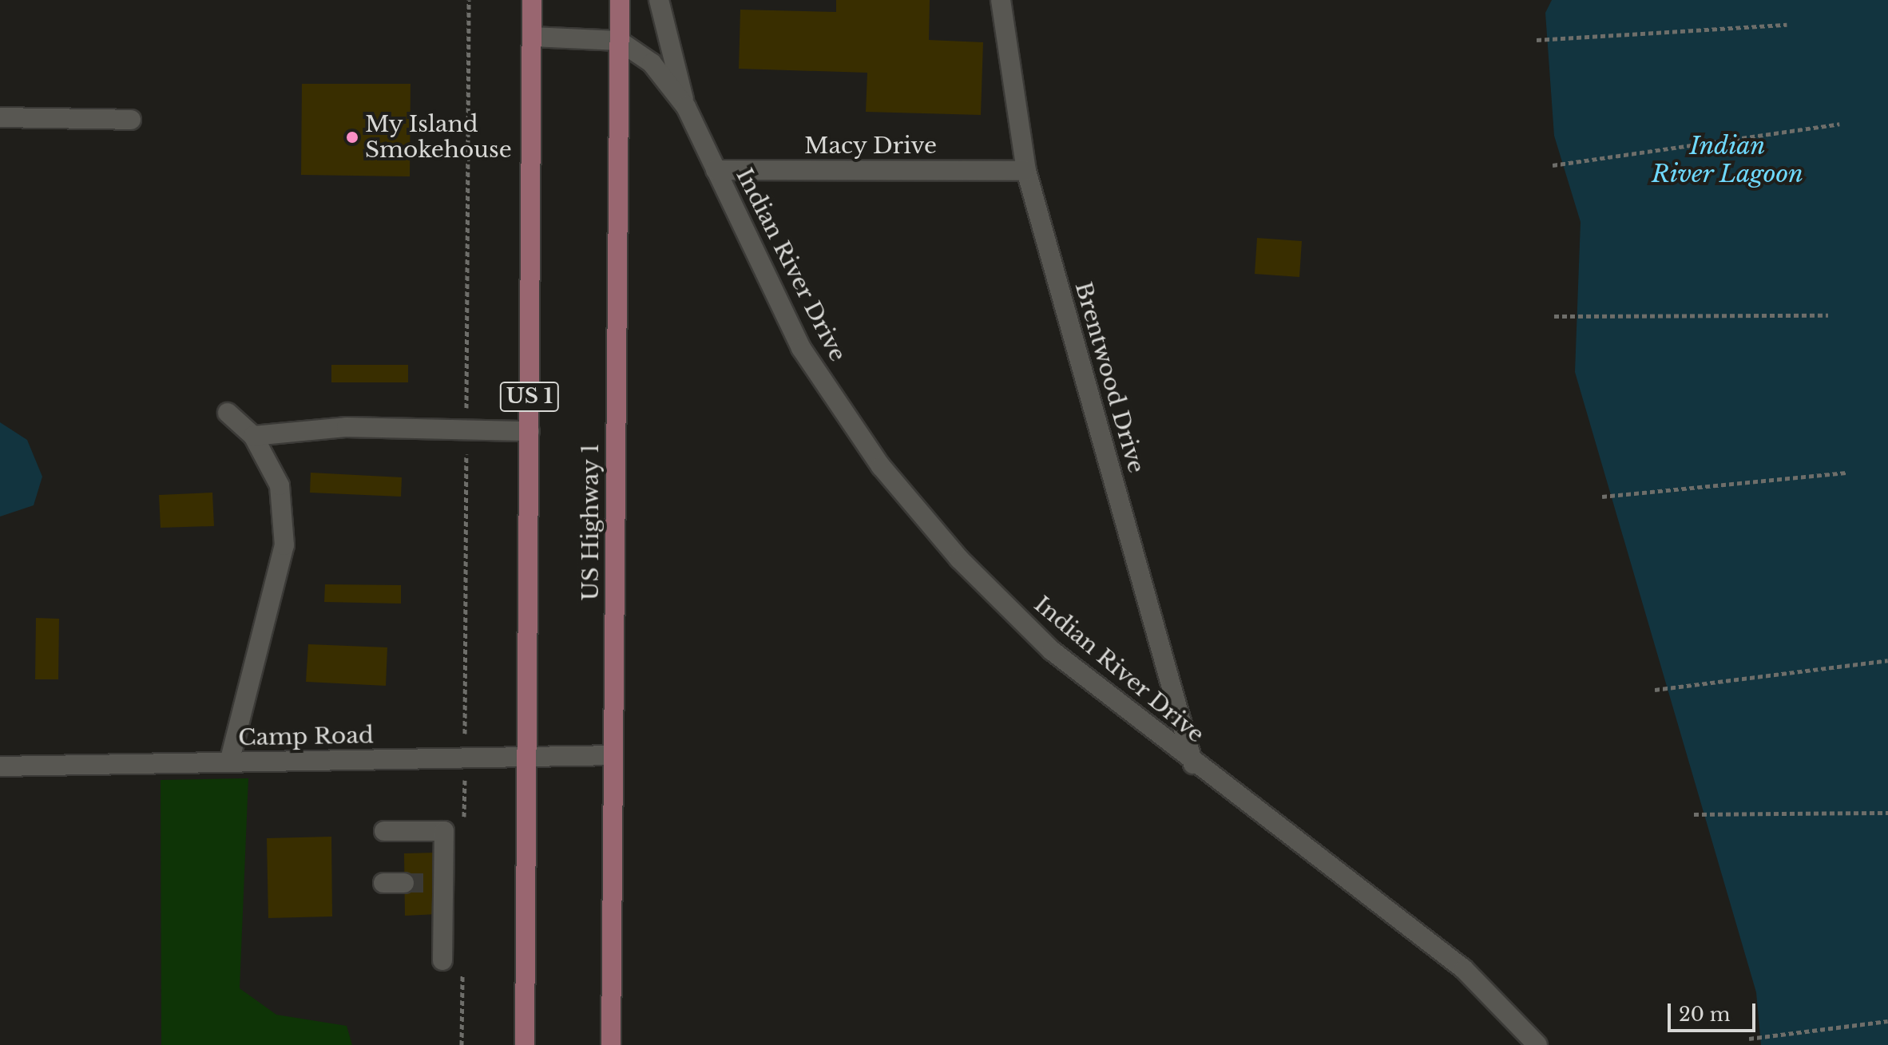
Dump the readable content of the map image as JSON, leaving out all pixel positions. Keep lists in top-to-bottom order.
{
  "streets": {
    "main road": ["US 1", "US Highway 1"],
    "street": [
      "Macy Drive",
      "Indian River Drive",
      "Brentwood Drive",
      "Camp Road"
    ]
  },
  "crossings": [
    ["Macy Drive", "Indian River Drive"],
    ["Macy Drive", "Brentwood Drive"],
    ["Indian River Drive", "Brentwood Drive"],
    ["Indian River Drive", "US Highway 1"],
    ["US 1", "Camp Road"],
    ["US Highway 1", "Camp Road"]
  ],
  "water": ["Indian River Lagoon"],
  "places": ["My Island Smokehouse"],
  "scale_bar": "20 m"
}
